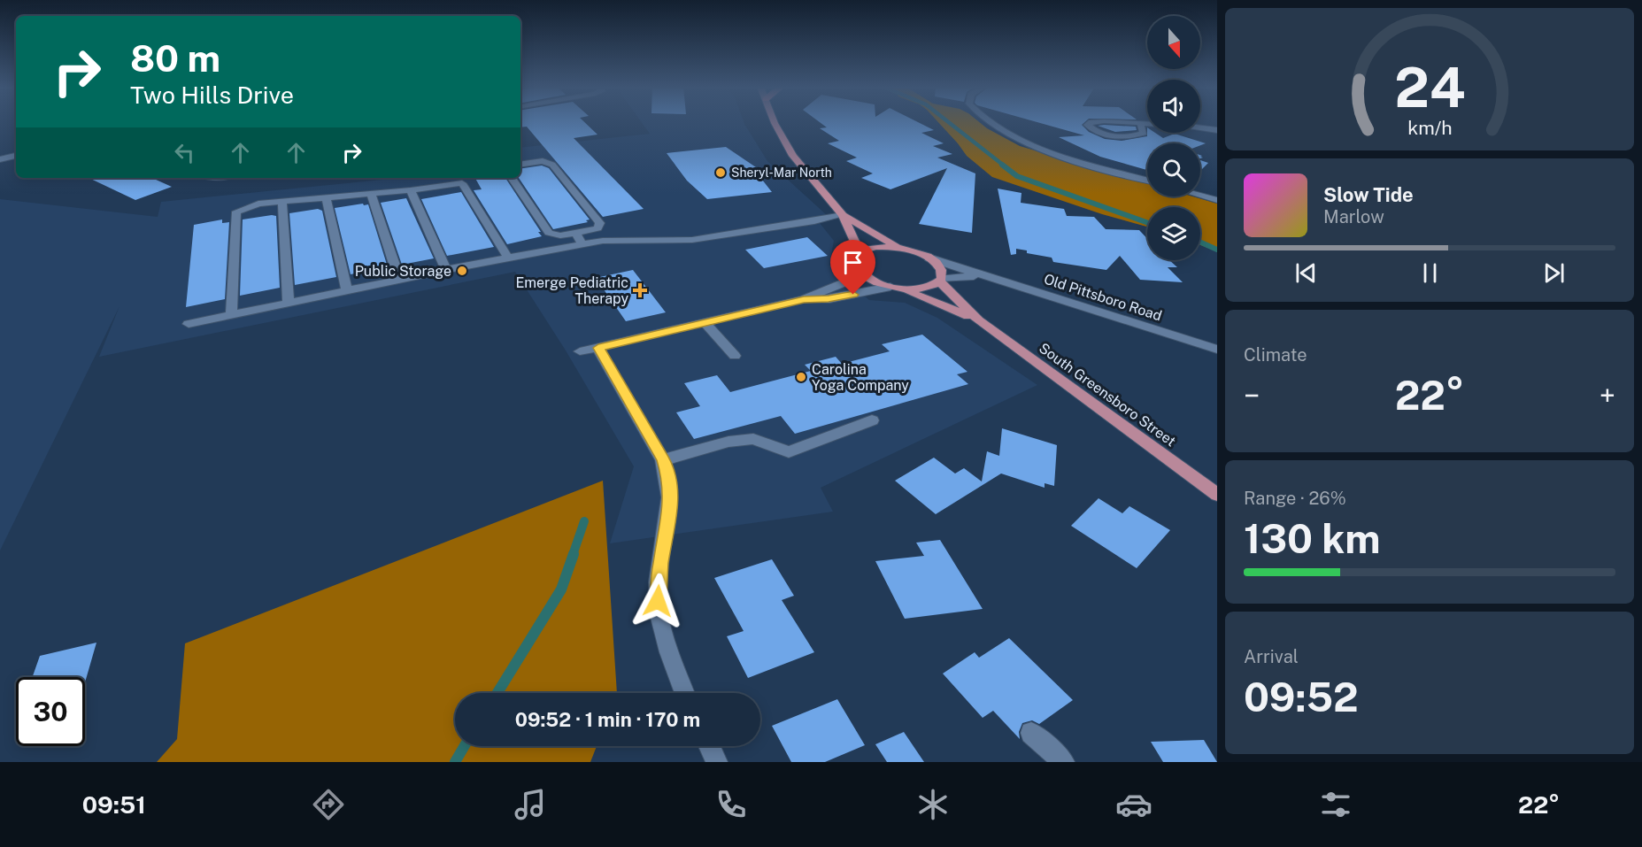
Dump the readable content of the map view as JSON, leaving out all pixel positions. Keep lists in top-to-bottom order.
{
  "streets": {
    "main road": ["South Greensboro Street"],
    "street": ["Old Pittsboro Road"]
  },
  "crossings": [
    ["Old Pittsboro Road", "South Greensboro Street"]
  ],
  "places": {
    "other": ["Sheryl-Mar North", "Public Storage", "Carolina Yoga Company"],
    "health": ["Emerge Pediatric Therapy"]
  },
  "north": "bottom",
  "page": {
    "turn": ["80 m", "Two Hills Drive"],
    "song": ["Slow Tide", "Marlow"],
    "tile": [
      "Climate",
      ["Range · 26%", "130 km"],
      ["Arrival", "09:52"]
    ],
    "heat": ["−", "22°", "+"],
    "limit": "30",
    "trip": "09:52 · 1 min · 170 m",
    "tabs": ["09:51", "22°"],
    "gauge": ["24", "km/h"]
  }
}
